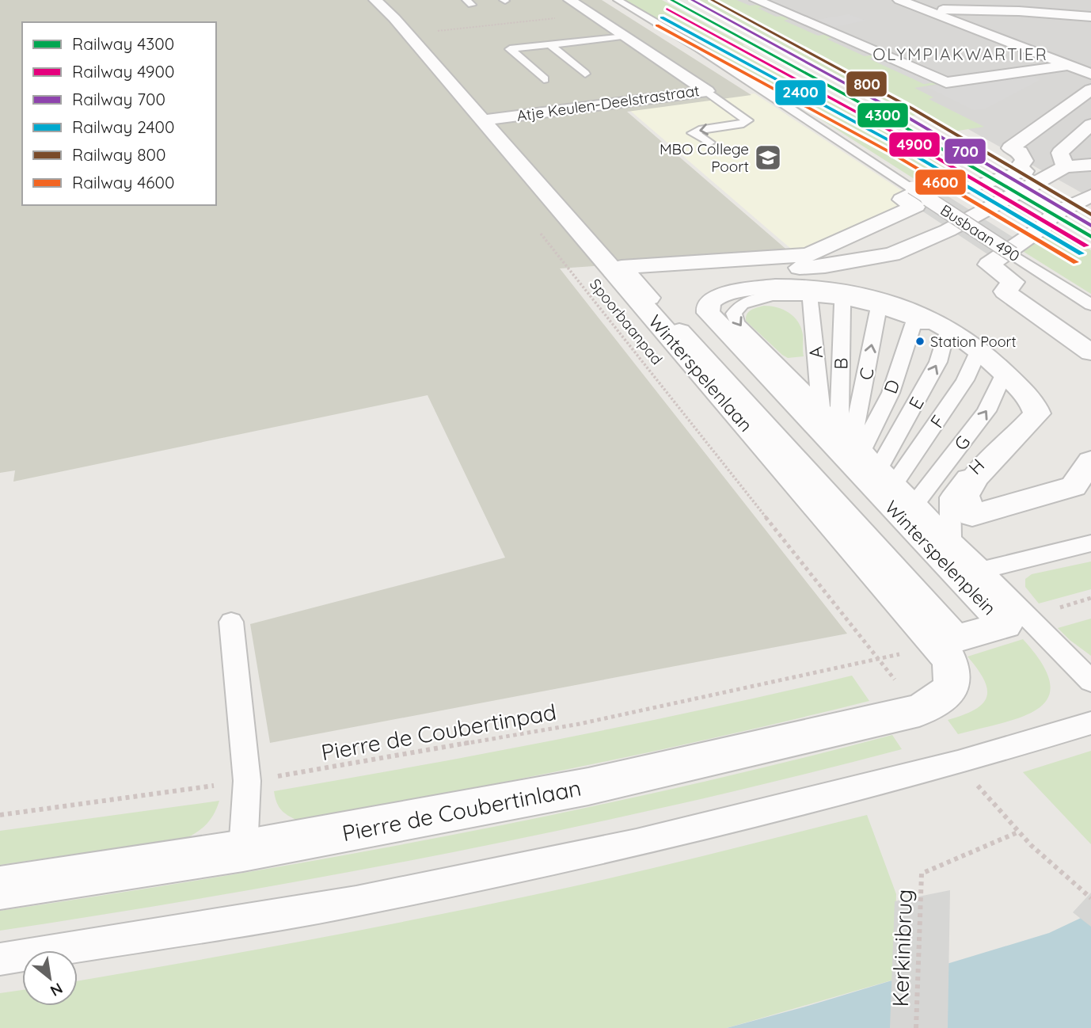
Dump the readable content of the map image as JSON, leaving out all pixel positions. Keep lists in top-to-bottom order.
{
  "streets": {
    "street": [
      "Atje Keulen-Deelstrastraat",
      "Winterspelenlaan",
      "Winterspelenplein",
      "Pierre de Coubertinlaan"
    ],
    "lane": [
      "Busbaan 490",
      "A",
      "B",
      "C",
      "D",
      "E",
      "F",
      "G",
      "H"
    ],
    "path": ["Spoorbaanpad", "Pierre de Coubertinpad", "Kerkinibrug"]
  },
  "crossings": [
    ["Atje Keulen-Deelstrastraat", "Winterspelenlaan"],
    ["Spoorbaanpad", "Pierre de Coubertinpad"],
    ["A", "Winterspelenplein"],
    ["B", "C"],
    ["B", "D"],
    ["B", "Winterspelenplein"],
    ["Winterspelenlaan", "Winterspelenplein"],
    ["Winterspelenlaan", "Pierre de Coubertinlaan"],
    ["C", "D"],
    ["C", "Winterspelenplein"],
    ["D", "Winterspelenplein"],
    ["E", "Winterspelenplein"],
    ["F", "Winterspelenplein"],
    ["G", "Winterspelenplein"],
    ["H", "Winterspelenplein"]
  ],
  "one_way": ["C", "E", "G"],
  "districts": ["OLYMPIAKWARTIER"],
  "places": {
    "school or university": ["MBO College Poort"],
    "other": ["Station Poort"]
  },
  "lines": [
    "rail line 4300",
    "rail line 700",
    "rail line 800",
    "rail line 4900",
    "rail line 2400",
    "rail line 4600"
  ],
  "legend": [
    "Railway 4300",
    "Railway 4900",
    "Railway 700",
    "Railway 2400",
    "Railway 800",
    "Railway 4600"
  ],
  "north": "bottom right"
}
